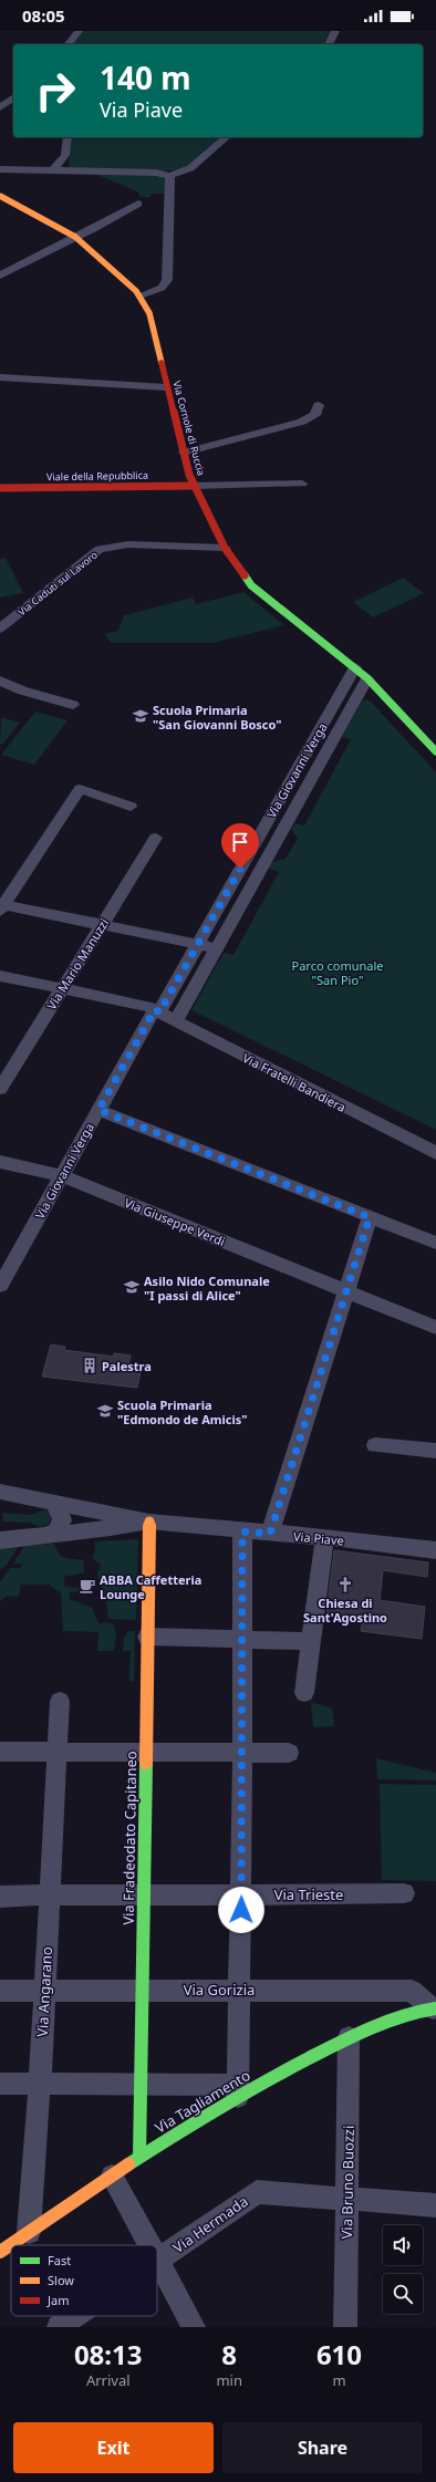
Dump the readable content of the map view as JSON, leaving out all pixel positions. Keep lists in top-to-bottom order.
{
  "streets": {
    "street": [
      "Via Cornole di Ruccia",
      "Viale della Repubblica",
      "Via Caduti sul Lavoro",
      "Via Giovanni Verga",
      "Via Mario Manuzzi",
      "Via Fratelli Bandiera",
      "Via Giuseppe Verdi",
      "Via Piave",
      "Via Fradeodato Capitaneo",
      "Via Trieste",
      "Via Gorizia",
      "Via Angarano",
      "Via Tagliamento",
      "Via Bruno Buozzi",
      "Via Hermada"
    ]
  },
  "crossings": [
    ["Via Cornole di Ruccia", "Viale della Repubblica"],
    ["Via Cornole di Ruccia", "Via Caduti sul Lavoro"],
    ["Via Cornole di Ruccia", "Via Giovanni Verga"],
    ["Via Giovanni Verga", "Via Fratelli Bandiera"],
    ["Via Giovanni Verga", "Via Giuseppe Verdi"],
    ["Via Mario Manuzzi", "Via Fratelli Bandiera"],
    ["Via Piave", "Via Fradeodato Capitaneo"],
    ["Via Fradeodato Capitaneo", "Via Trieste"],
    ["Via Fradeodato Capitaneo", "Via Gorizia"],
    ["Via Fradeodato Capitaneo", "Via Tagliamento"],
    ["Via Trieste", "Via Angarano"],
    ["Via Gorizia", "Via Angarano"],
    ["Via Gorizia", "Via Tagliamento"],
    ["Via Angarano", "Via Tagliamento"],
    ["Via Tagliamento", "Via Bruno Buozzi"],
    ["Via Bruno Buozzi", "Via Hermada"]
  ],
  "parks": ["Parco comunale \"San Pio\""],
  "places": {
    "school or university": ["Scuola Primaria \"San Giovanni Bosco\"", "Asilo Nido Comunale \"I passi di Alice\"", "Scuola Primaria \"Edmondo de Amicis\""],
    "building": ["Palestra"],
    "church": ["Chiesa di Sant'Agostino"],
    "cafe": ["ABBA Caffetteria Lounge"]
  },
  "legend": ["Fast", "Slow", "Jam"],
  "page": {
    "status": "08:05",
    "turn": ["140 m", "Via Piave"],
    "eta": [
      "08:13",
      "Arrival",
      "8",
      "min",
      "610",
      "m"
    ],
    "buttons": ["Exit", "Share"]
  }
}
